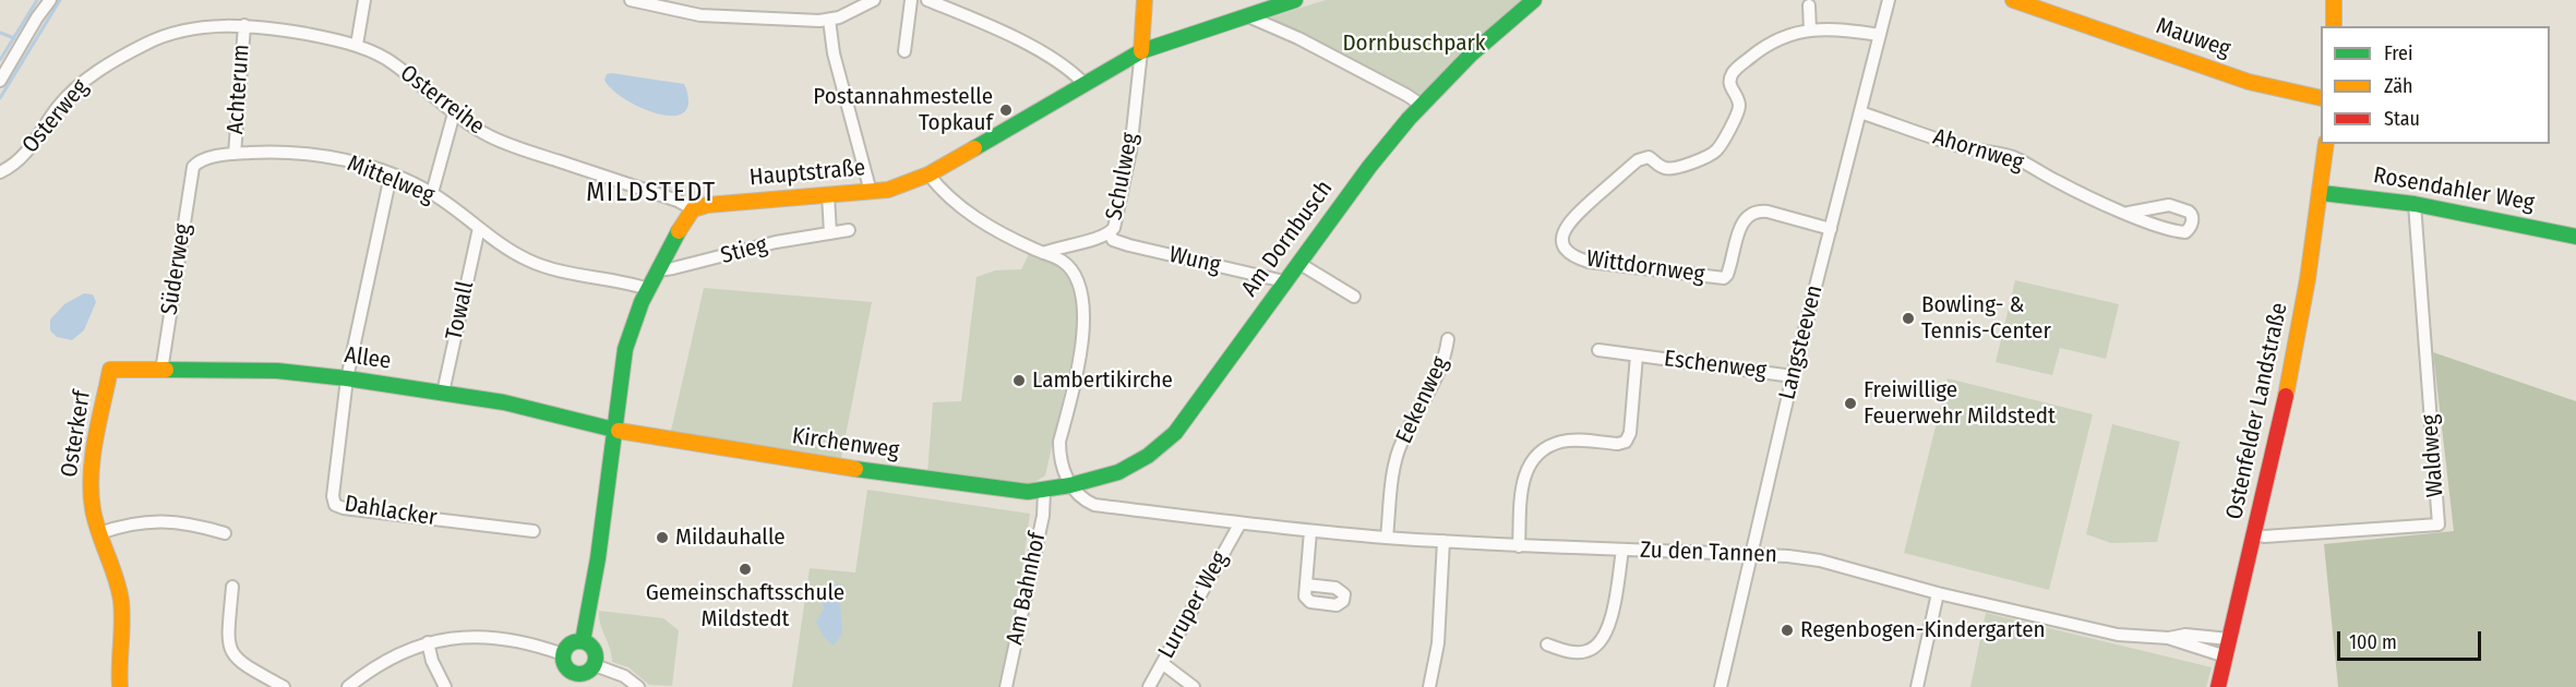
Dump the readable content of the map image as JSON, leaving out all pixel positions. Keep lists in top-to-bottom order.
{
  "streets": {
    "street": [
      "Mauweg",
      "Achterum",
      "Osterreihe",
      "Osterweg",
      "Ahornweg",
      "Hauptstraße",
      "Schulweg",
      "Mittelweg",
      "Rosendahler Weg",
      "Am Dornbusch",
      "Stieg",
      "Wung",
      "Wittdornweg",
      "Süderweg",
      "Towall",
      "Langsteeven",
      "Allee",
      "Eschenweg",
      "Eekenweg",
      "Ostenfelder Landstraße",
      "Osterkerf",
      "Kirchenweg",
      "Waldweg",
      "Dahlacker",
      "Zu den Tannen",
      "Am Bahnhof",
      "Luruper Weg"
    ]
  },
  "crossings": [
    ["Achterum", "Osterreihe"],
    ["Achterum", "Mittelweg"],
    ["Osterreihe", "Osterweg"],
    ["Osterreihe", "Hauptstraße"],
    ["Ahornweg", "Langsteeven"],
    ["Hauptstraße", "Schulweg"],
    ["Schulweg", "Wung"],
    ["Mittelweg", "Süderweg"],
    ["Mittelweg", "Towall"],
    ["Rosendahler Weg", "Ostenfelder Landstraße"],
    ["Rosendahler Weg", "Waldweg"],
    ["Am Dornbusch", "Wung"],
    ["Am Dornbusch", "Kirchenweg"],
    ["Wittdornweg", "Langsteeven"],
    ["Süderweg", "Allee"],
    ["Towall", "Allee"],
    ["Langsteeven", "Eschenweg"],
    ["Langsteeven", "Zu den Tannen"],
    ["Allee", "Osterkerf"],
    ["Allee", "Kirchenweg"],
    ["Allee", "Dahlacker"],
    ["Eschenweg", "Zu den Tannen"],
    ["Eekenweg", "Zu den Tannen"],
    ["Ostenfelder Landstraße", "Waldweg"],
    ["Ostenfelder Landstraße", "Zu den Tannen"],
    ["Kirchenweg", "Am Bahnhof"],
    ["Zu den Tannen", "Luruper Weg"]
  ],
  "districts": ["MILDSTEDT"],
  "parks": ["Dornbuschpark"],
  "places": [
    "Postannahmestelle Topkauf",
    "Bowling- & Tennis-Center",
    "Lambertikirche",
    "Freiwillige Feuerwehr Mildstedt",
    "Mildauhalle",
    "Gemeinschaftsschule Mildstedt",
    "Regenbogen-Kindergarten"
  ],
  "legend": ["Frei", "Zäh", "Stau"],
  "scale_bar": "100 m"
}
